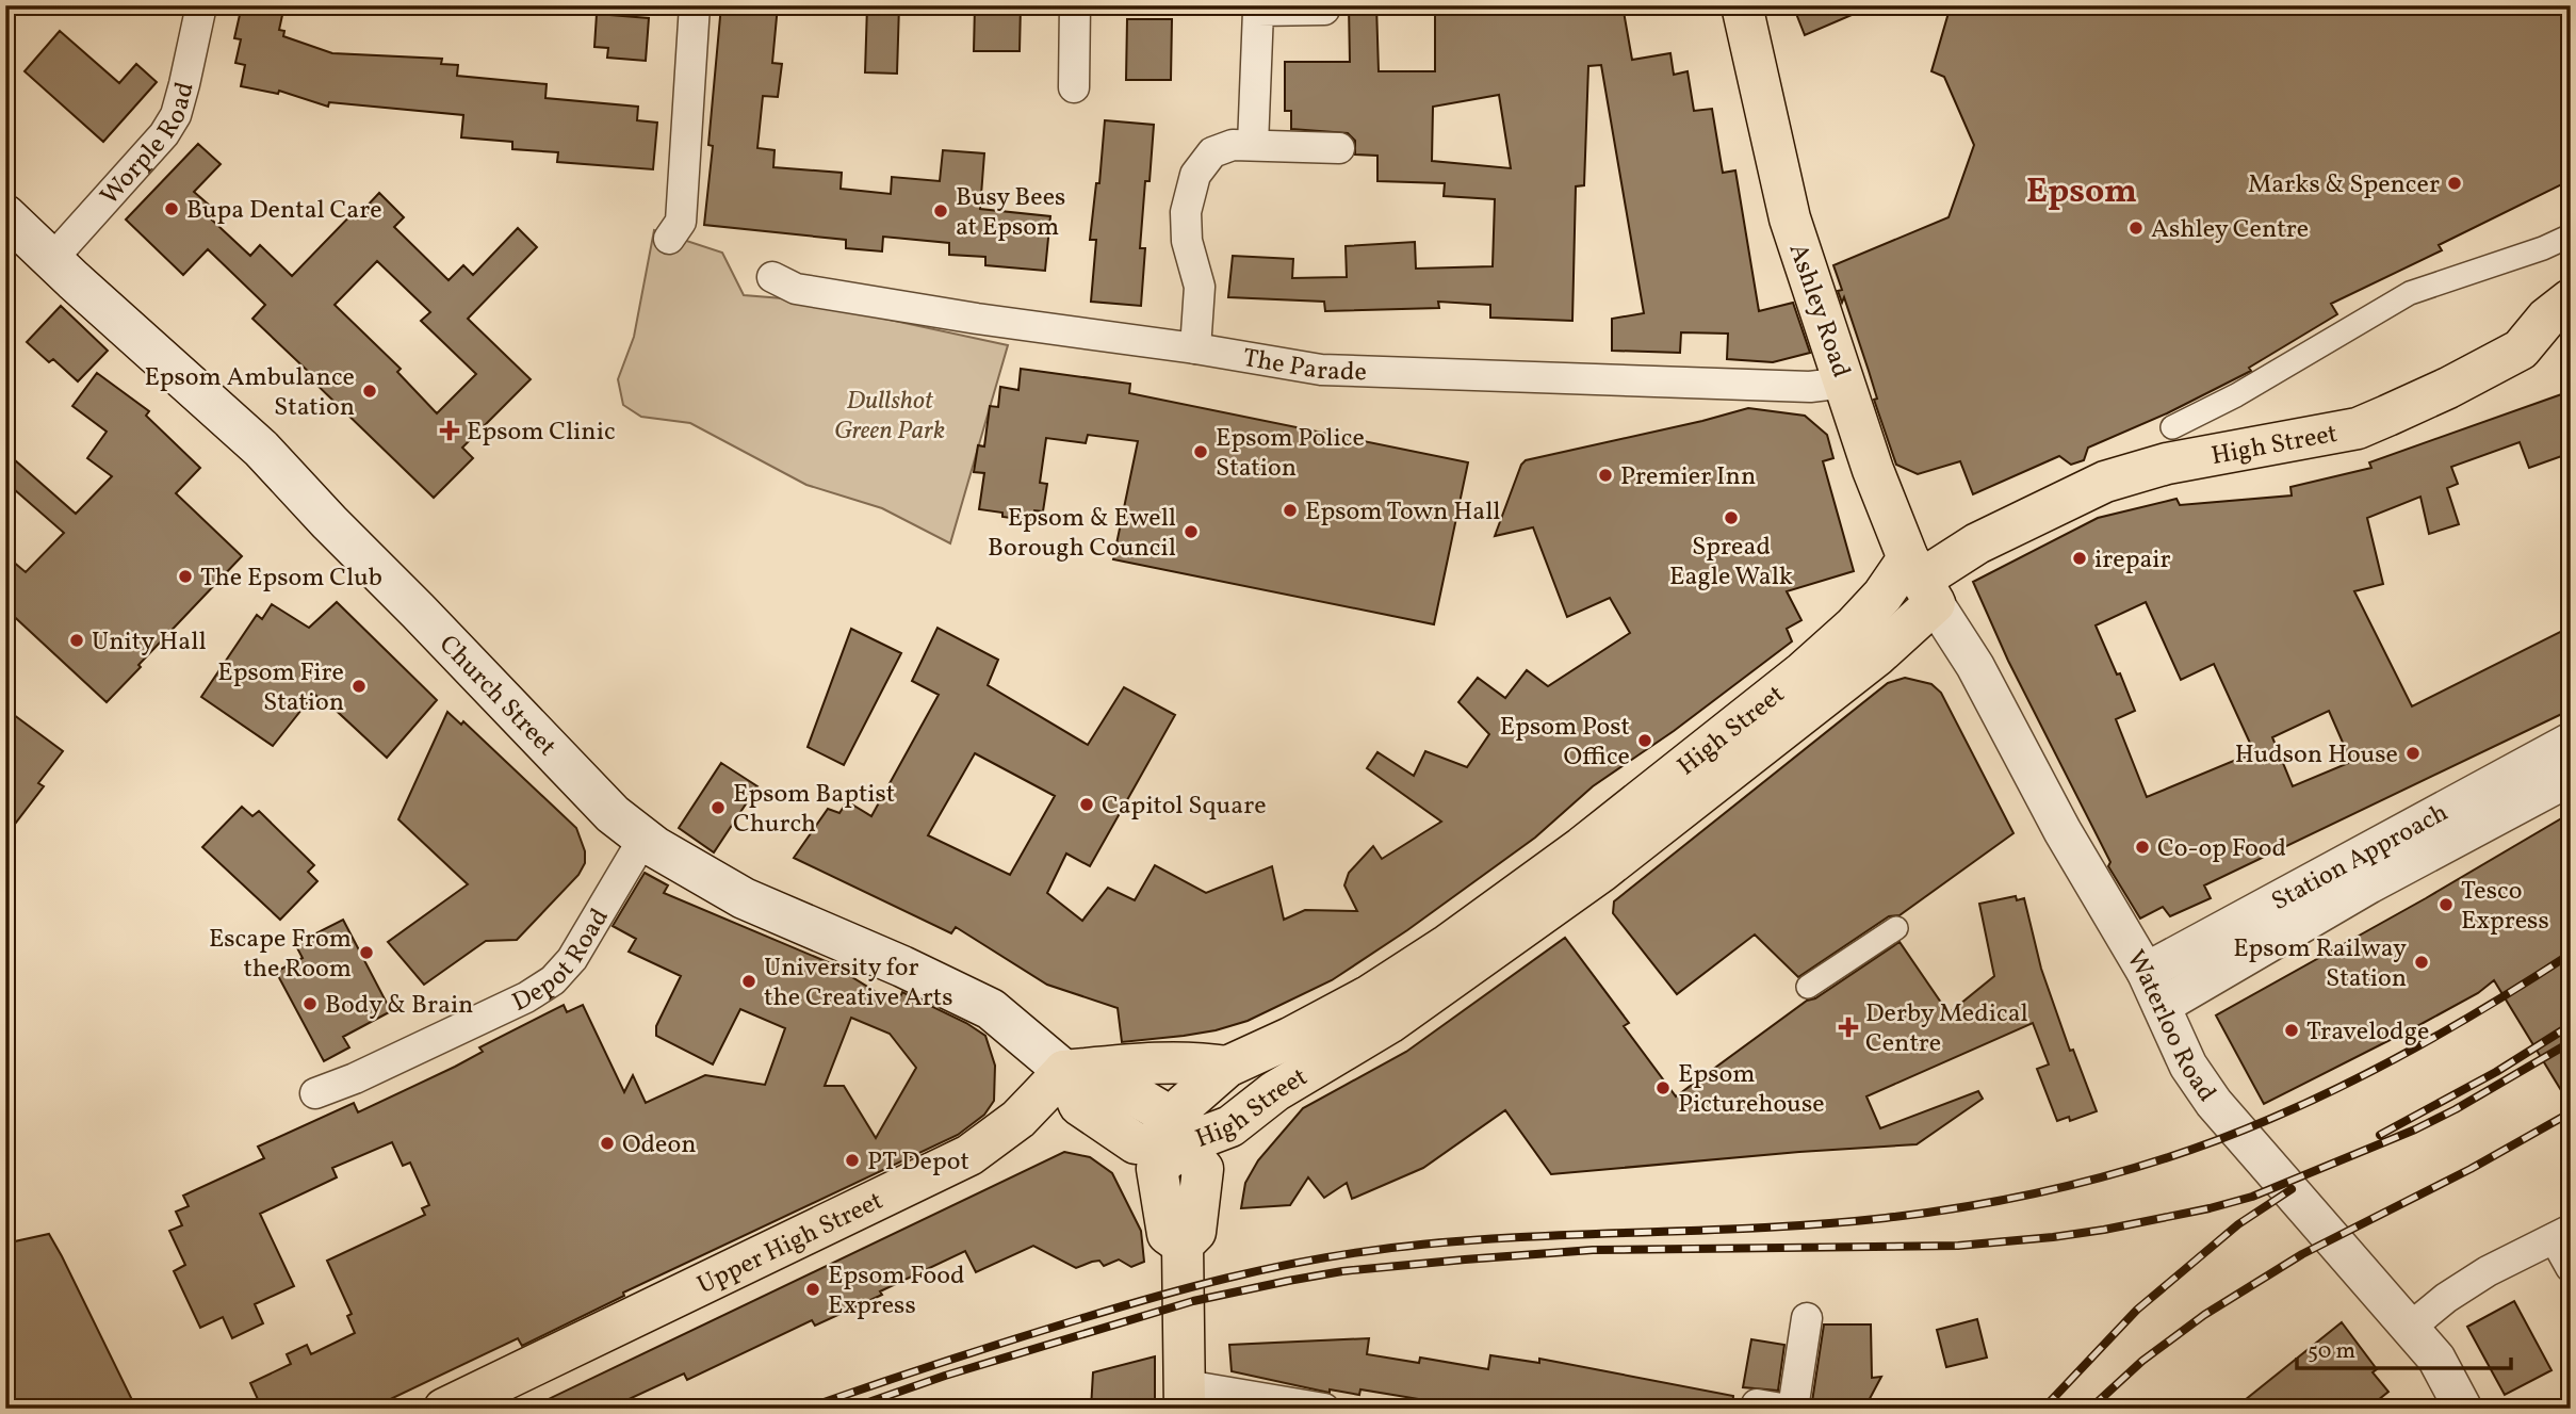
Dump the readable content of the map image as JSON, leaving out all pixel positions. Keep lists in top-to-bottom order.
{
  "streets": {
    "main road": [
      "Ashley Road",
      "High Street",
      "Church Street",
      "Upper High Street"
    ],
    "street": [
      "Worple Road",
      "The Parade",
      "Station Approach",
      "Depot Road",
      "Waterloo Road"
    ]
  },
  "crossings": [
    ["Worple Road", "Church Street"],
    ["Ashley Road", "The Parade"],
    ["Ashley Road", "High Street"],
    ["Ashley Road", "Waterloo Road"],
    ["High Street", "Waterloo Road"],
    ["Church Street", "Depot Road"],
    ["Church Street", "Upper High Street"],
    ["Station Approach", "Waterloo Road"]
  ],
  "districts": ["Epsom"],
  "parks": ["Dullshot Green Park"],
  "places": {
    "other": [
      "Marks & Spencer",
      "Bupa Dental Care",
      "Busy Bees at Epsom",
      "Ashley Centre",
      "Epsom Ambulance Station",
      "Epsom Police Station",
      "Premier Inn",
      "Epsom Town Hall",
      "Spread Eagle Walk",
      "Epsom & Ewell Borough Council",
      "irepair",
      "The Epsom Club",
      "Unity Hall",
      "Epsom Fire Station",
      "Epsom Post Office",
      "Hudson House",
      "Capitol Square",
      "Epsom Baptist Church",
      "Co-op Food",
      "Tesco Express",
      "Escape From the Room",
      "Epsom Railway Station",
      "University for the Creative Arts",
      "Body & Brain",
      "Travelodge",
      "Epsom Picturehouse",
      "Odeon",
      "PT Depot",
      "Epsom Food Express"
    ],
    "health": ["Epsom Clinic", "Derby Medical Centre"]
  },
  "scale_bar": "50 m"
}
